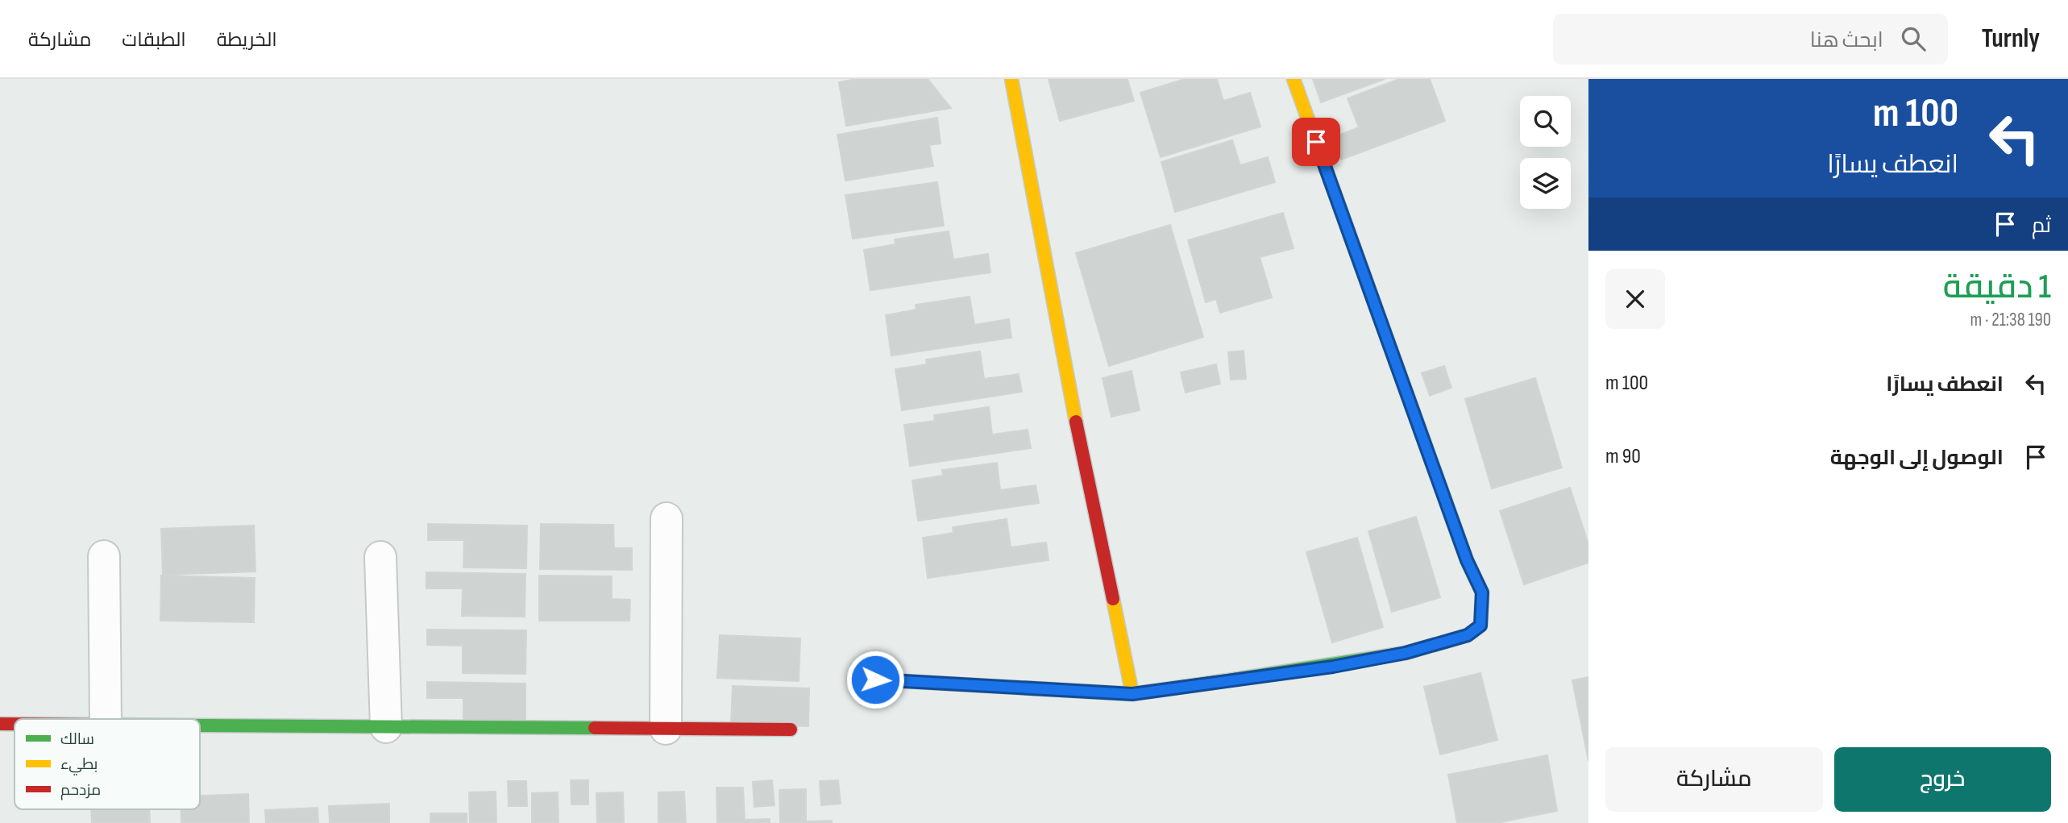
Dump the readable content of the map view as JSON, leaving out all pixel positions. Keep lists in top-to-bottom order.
{
  "legend": ["سالك", "بطيء", "مزدحم"],
  "page": {
    "header": "Turnly",
    "search": "ابحث هنا",
    "nav": ["الخريطة", "الطبقات", "مشاركة"],
    "turn": ["100 m", "انعطف يسارًا"],
    "then": "ثم",
    "heading": ["1 دقيقة", "190 m · 21:38"],
    "list": [
      {
        "name": "انعطف يسارًا",
        "value": "100 m"
      },
      {
        "name": "الوصول إلى الوجهة",
        "value": "90 m"
      }
    ],
    "buttons": ["خروج", "مشاركة"]
  }
}
